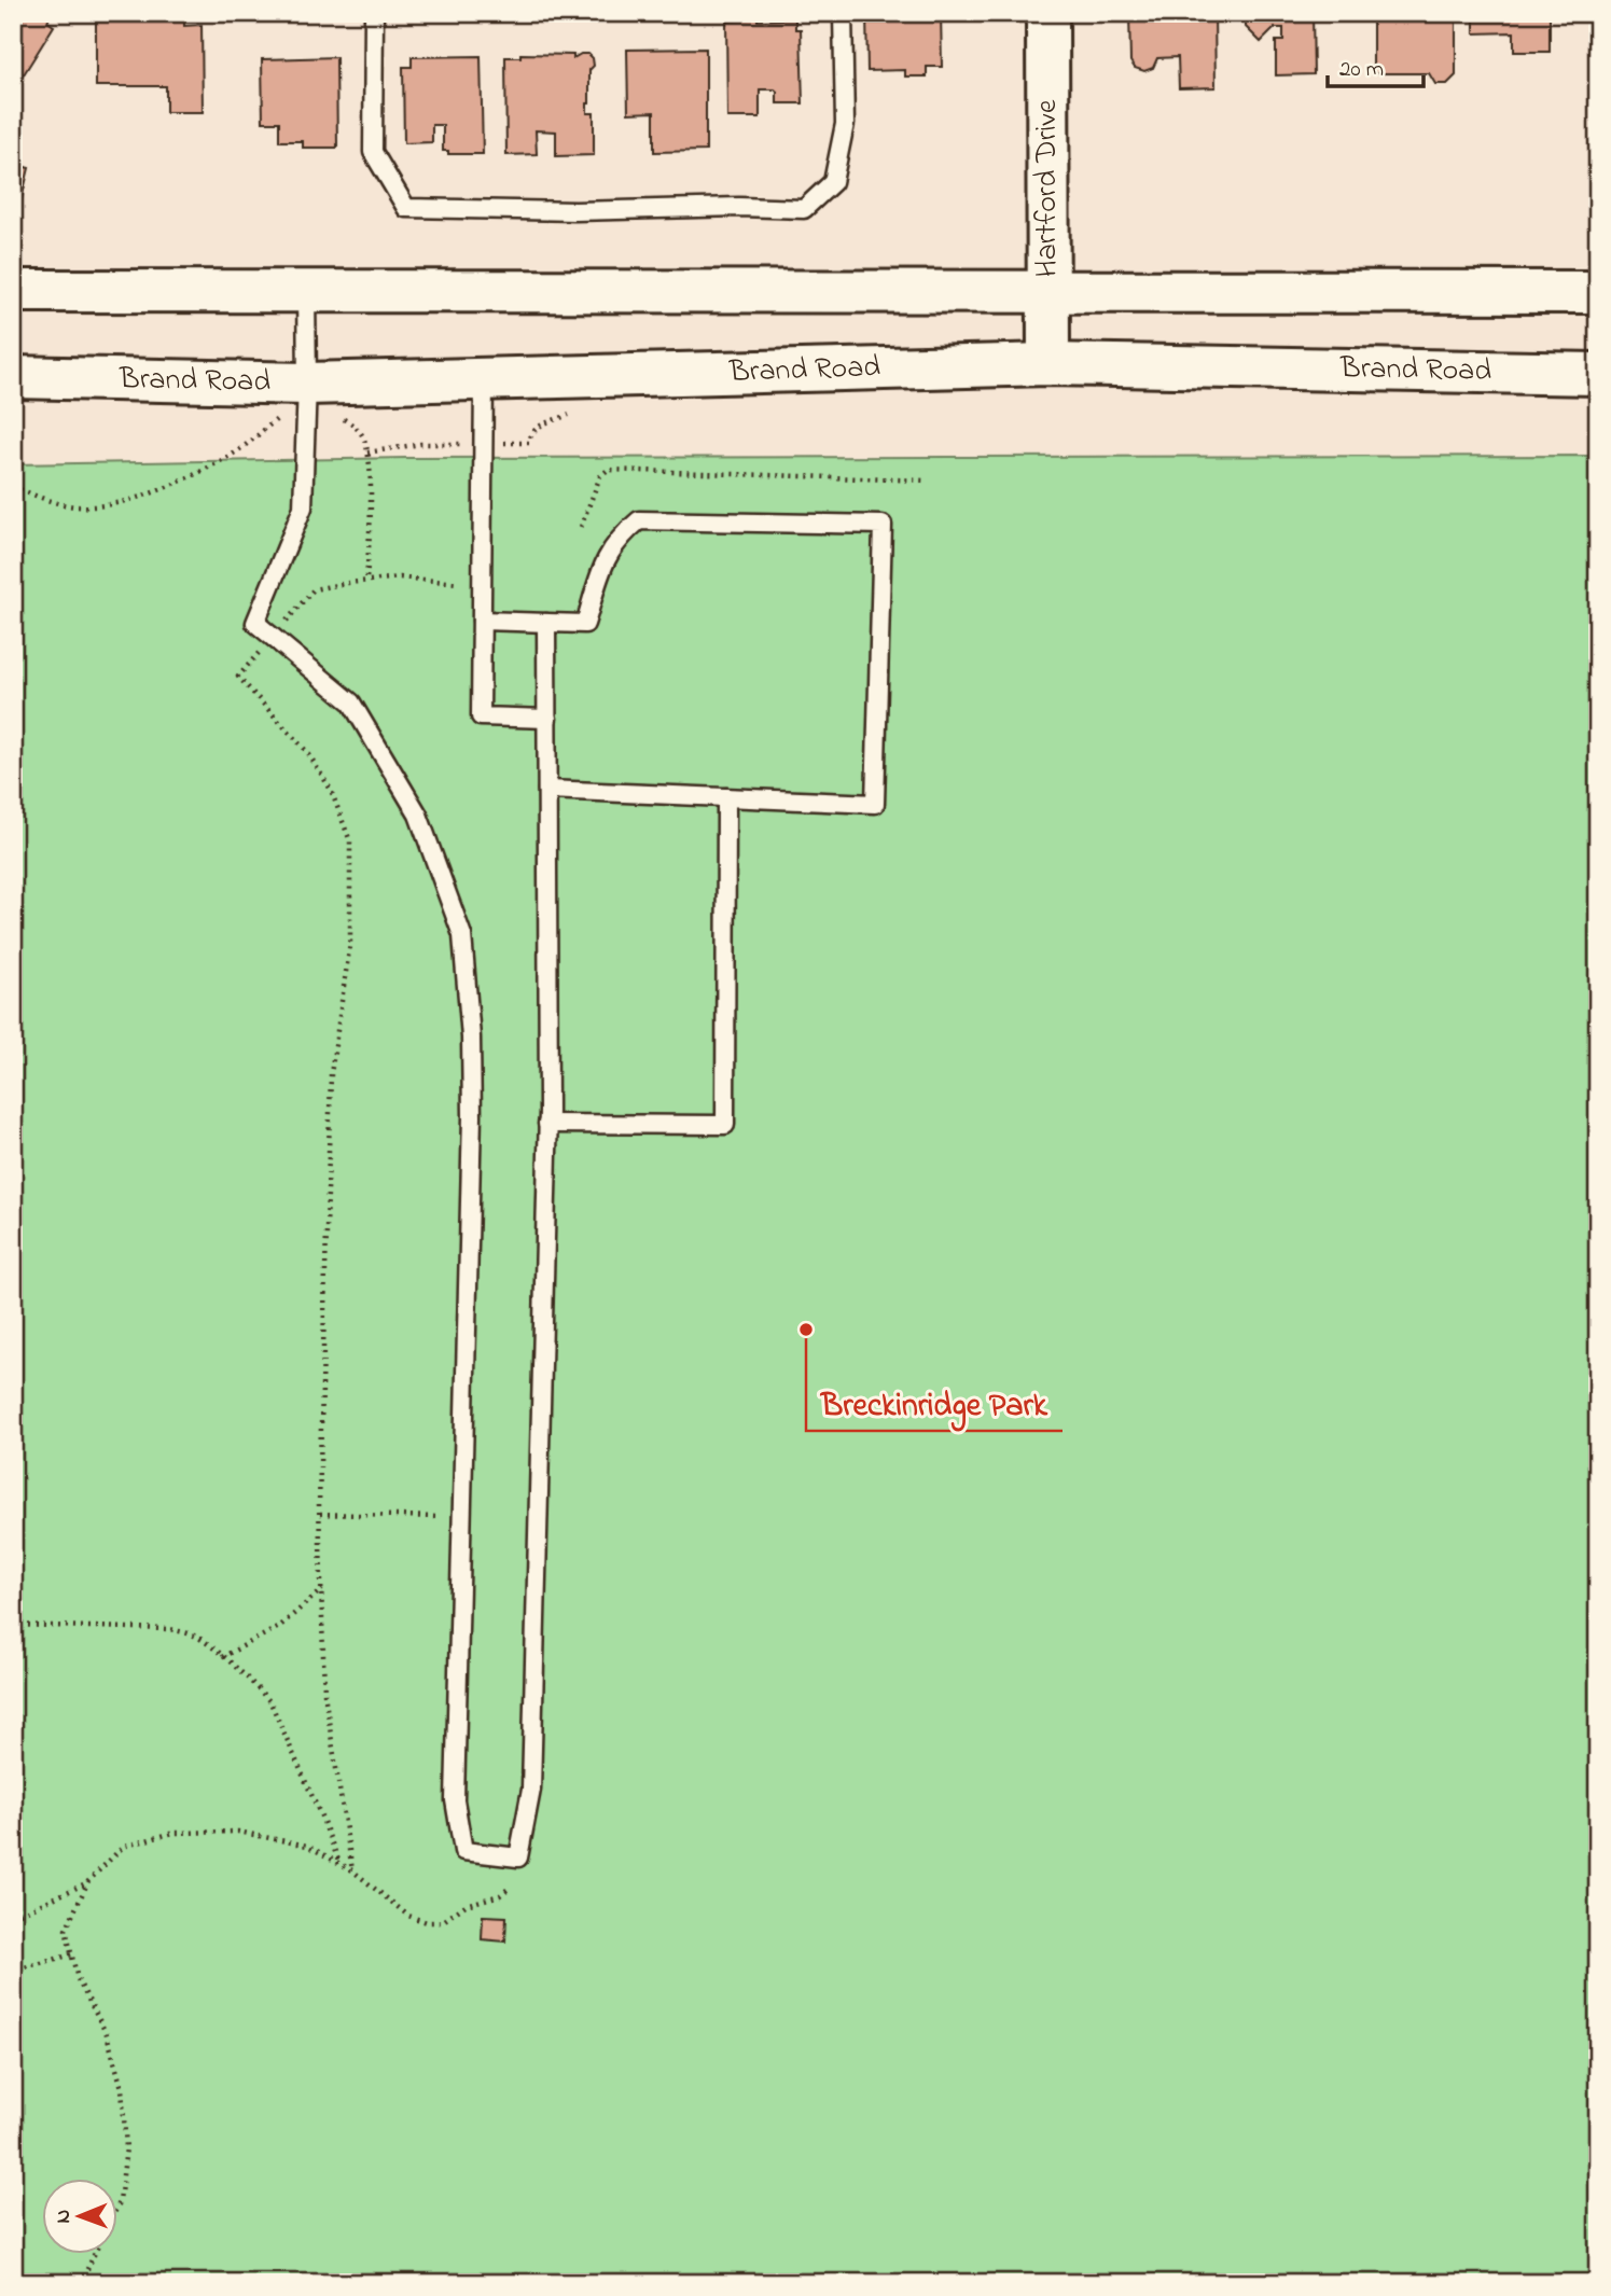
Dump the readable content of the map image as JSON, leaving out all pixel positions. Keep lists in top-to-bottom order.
{
  "streets": {
    "main road": ["Hartford Drive", "Brand Road"]
  },
  "crossings": [
    ["Hartford Drive", "Brand Road"]
  ],
  "places": ["Breckinridge Park"],
  "scale_bar": "20 m",
  "north": "left"
}
